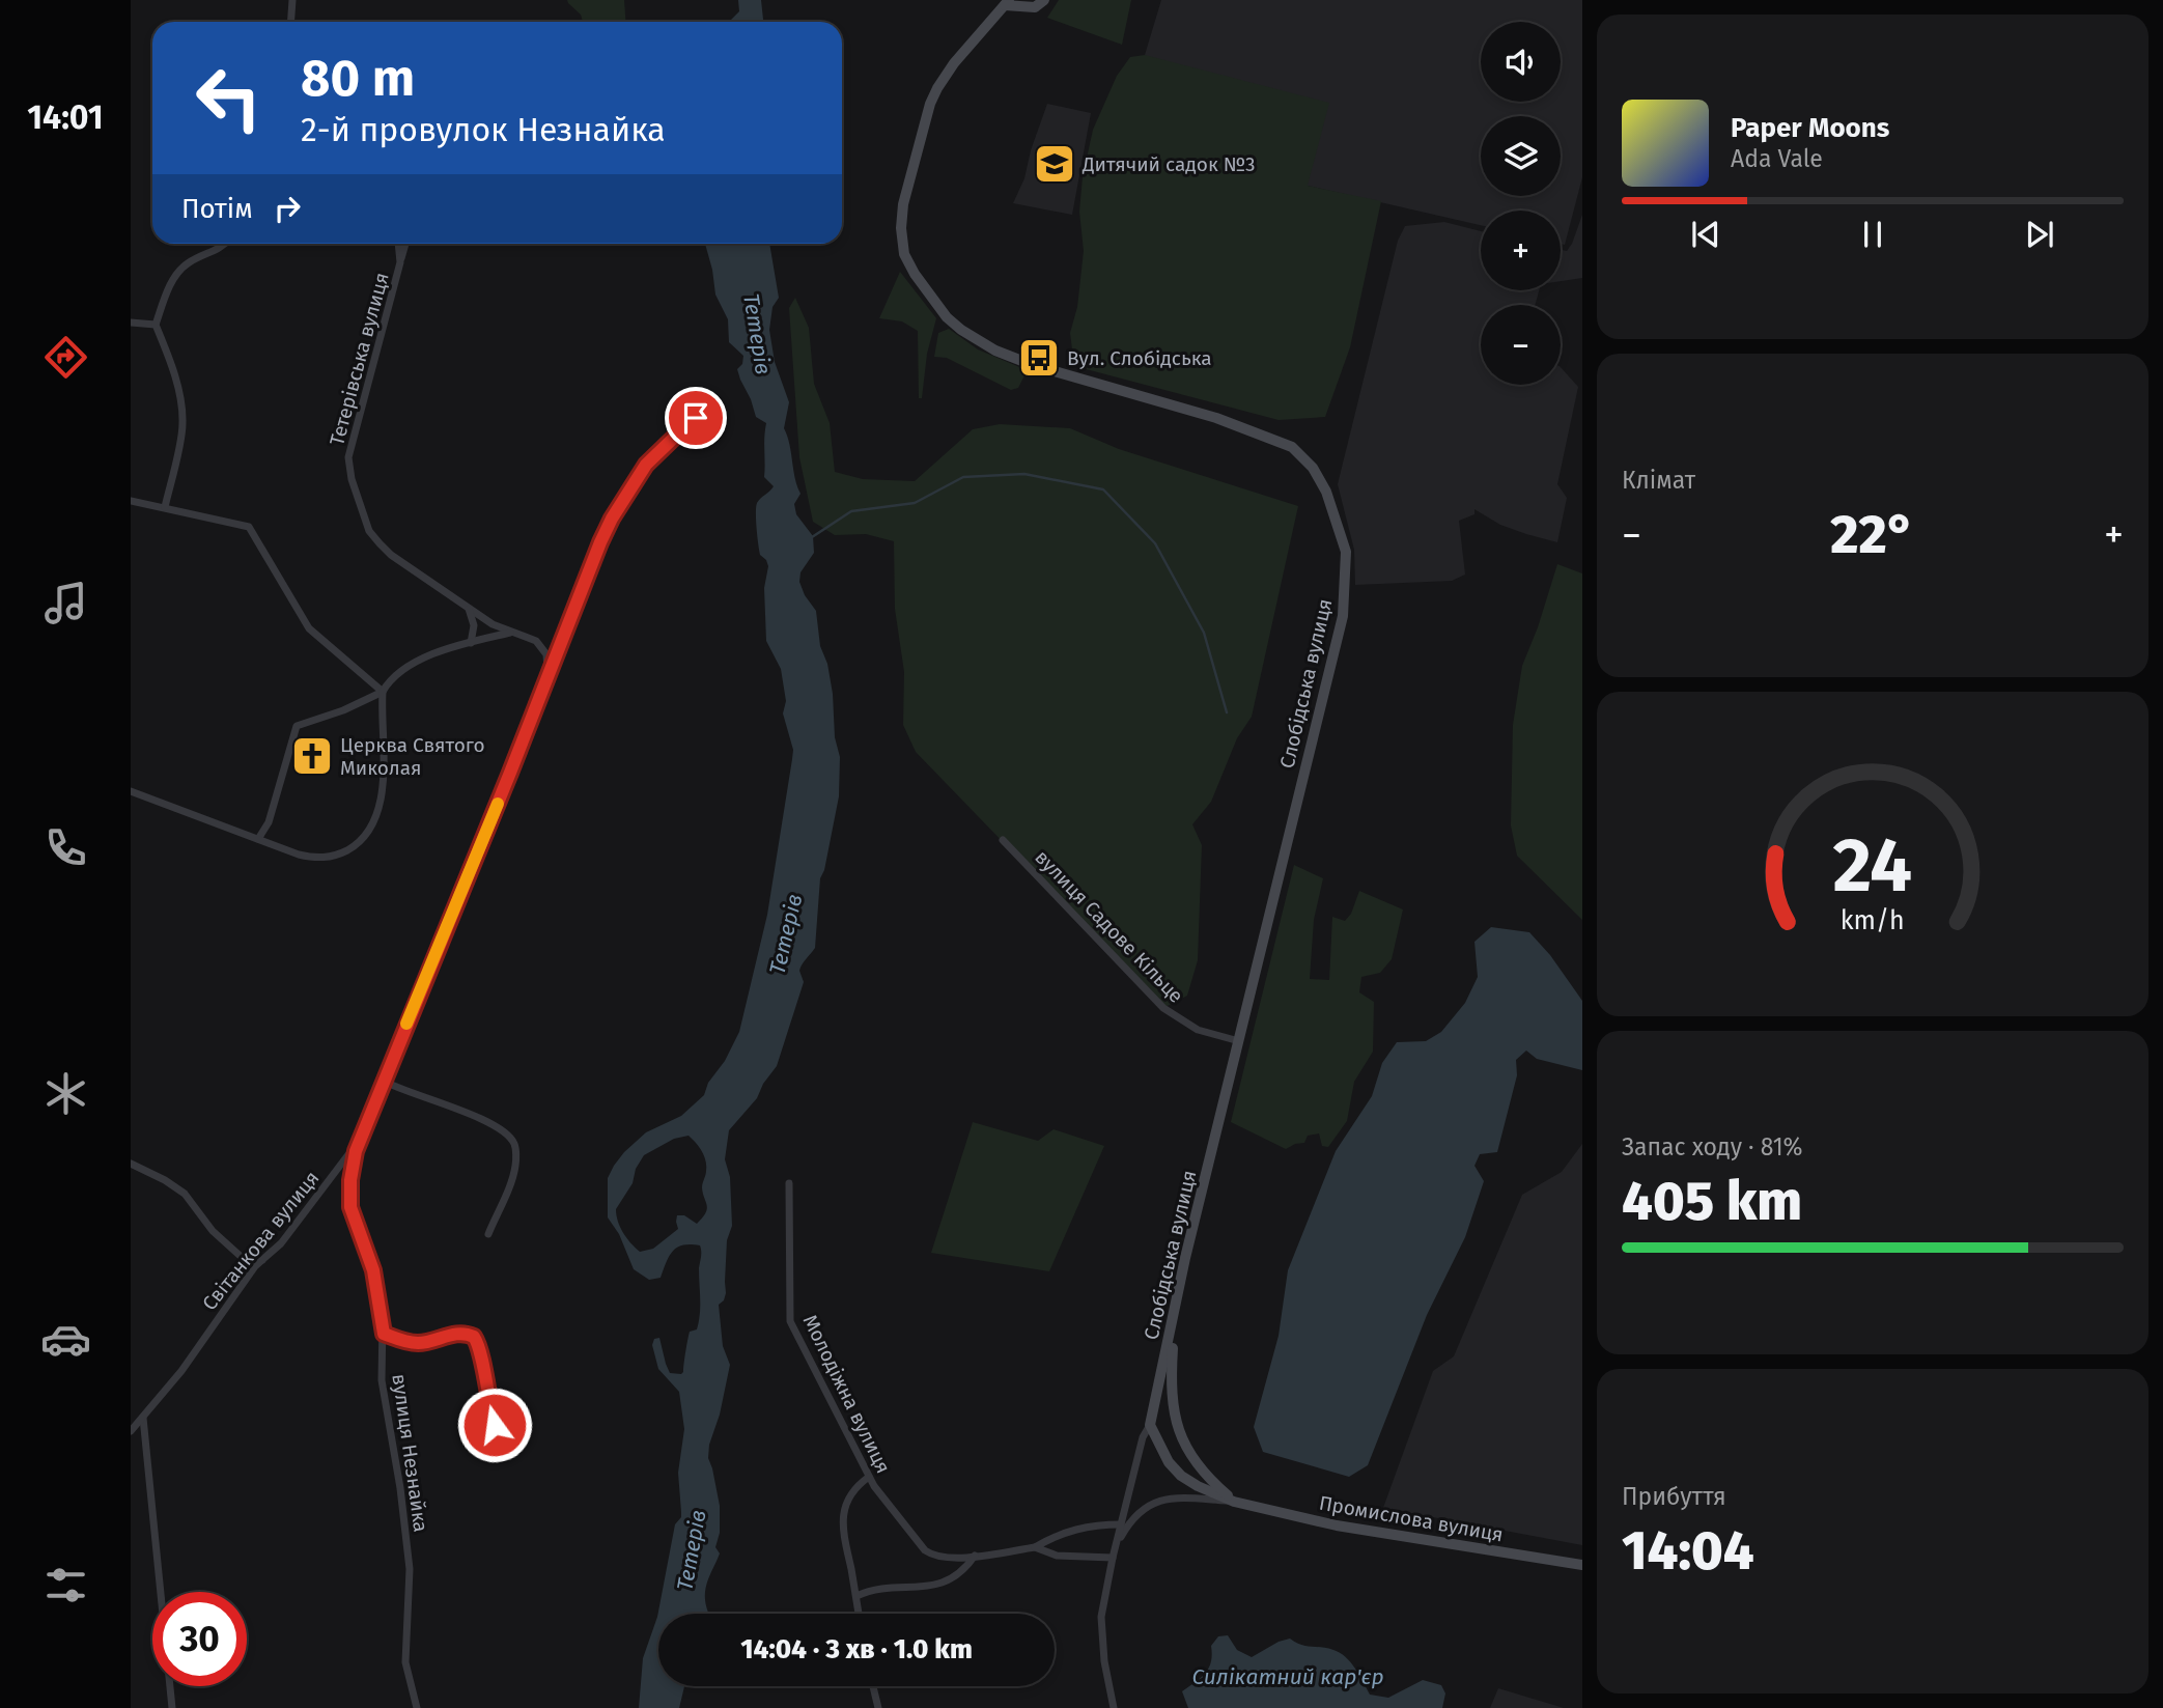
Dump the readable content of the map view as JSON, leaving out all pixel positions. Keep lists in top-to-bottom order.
{
  "streets": {
    "street": [
      "Тетерівська вулиця",
      "Слобідська вулиця",
      "вулиця Садове Кільце",
      "Світанкова вулиця",
      "Молодіжна вулиця",
      "вулиця Незнайка",
      "Промислова вулиця"
    ]
  },
  "crossings": [
    ["Тетерівська вулиця", "вулиця Незнайка"],
    ["Слобідська вулиця", "вулиця Садове Кільце"],
    ["Світанкова вулиця", "вулиця Незнайка"]
  ],
  "water": ["Тетерів", "Силікатний кар'єр"],
  "places": {
    "school or university": ["Дитячий садок №3"],
    "bus stop": ["Вул. Слобідська"],
    "church": ["Церква Святого Миколая"]
  },
  "page": {
    "tabs": "14:01",
    "map_buttons": ["+", "−"],
    "turn": ["80 m", "2-й провулок Незнайка"],
    "song": ["Paper Moons", "Ada Vale"],
    "then": "Потім",
    "tile": [
      "Клімат",
      ["Запас ходу · 81%", "405 km"],
      ["Прибуття", "14:04"]
    ],
    "heat": ["−", "22°", "+"],
    "limit": "30",
    "trip": "14:04 · 3 хв · 1.0 km",
    "gauge": ["24", "km/h"]
  }
}
